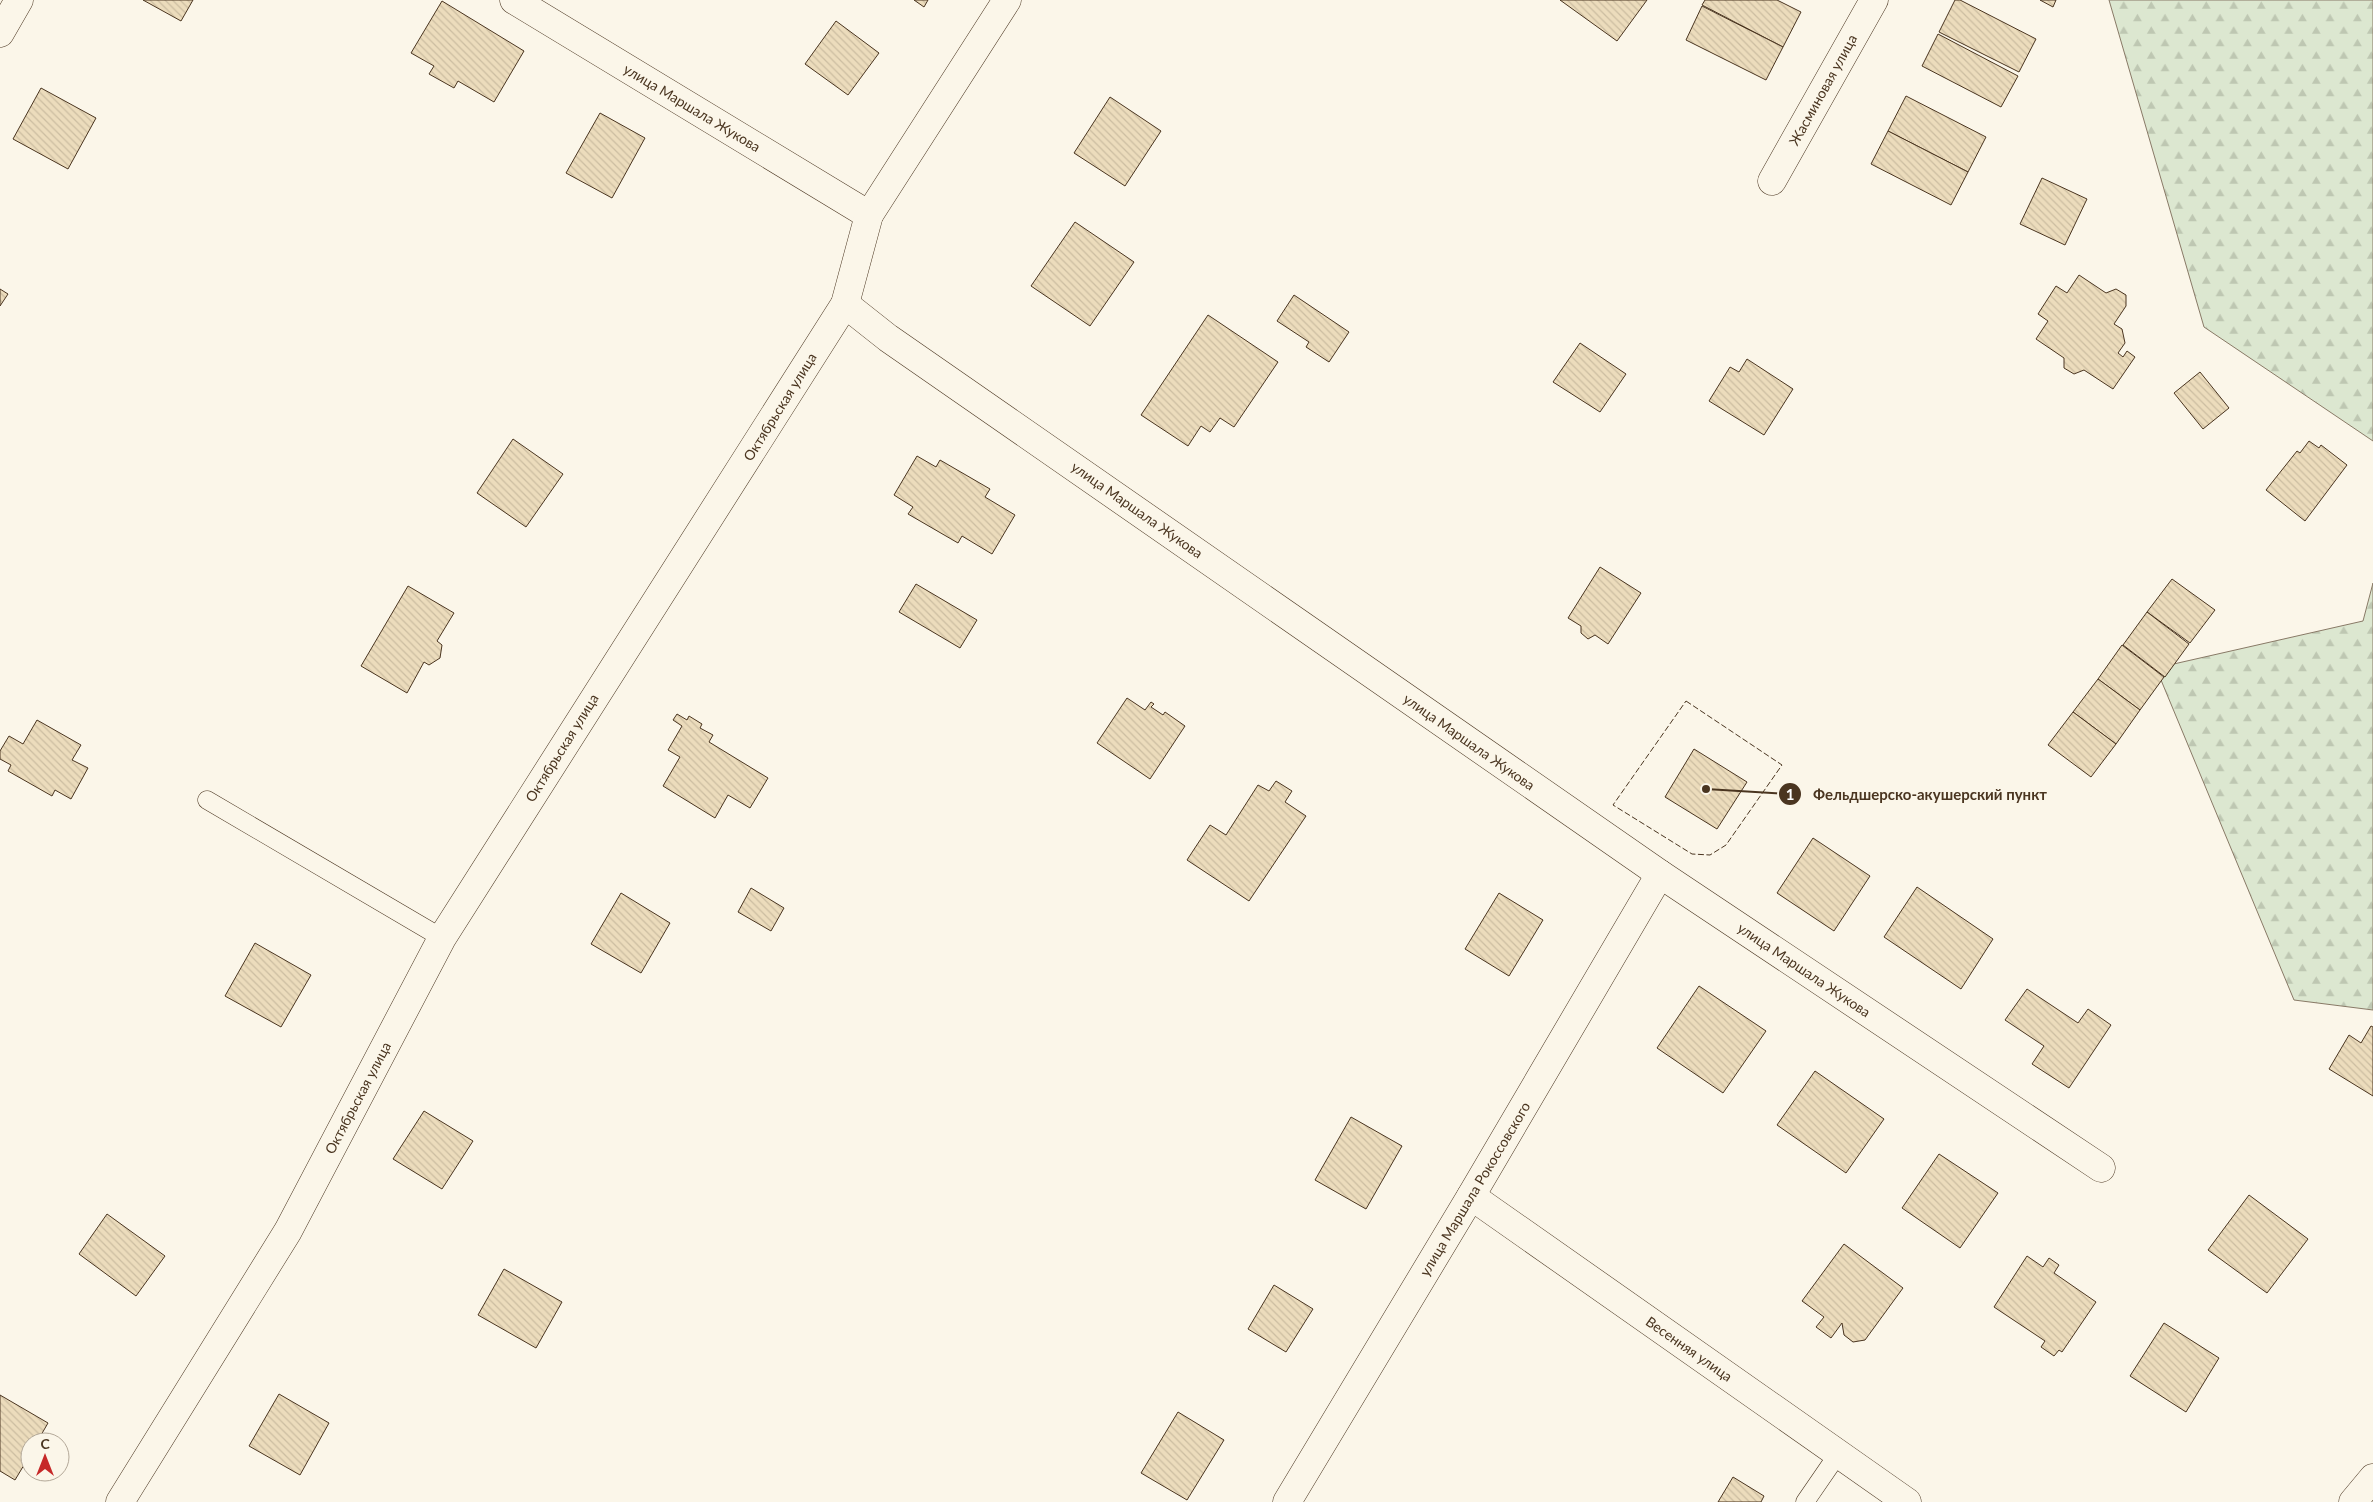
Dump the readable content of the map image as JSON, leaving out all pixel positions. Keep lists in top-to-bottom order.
{
  "streets": {
    "street": [
      "Жасминовая улица",
      "улица Маршала Жукова",
      "Октябрьская улица",
      "улица Маршала Рокоссовского",
      "Весенняя улица"
    ]
  },
  "crossings": [
    ["улица Маршала Жукова", "Октябрьская улица"],
    ["улица Маршала Жукова", "улица Маршала Рокоссовского"],
    ["улица Маршала Рокоссовского", "Весенняя улица"]
  ],
  "places": ["Фельдшерско-акушерский пункт"],
  "north": "top"
}
